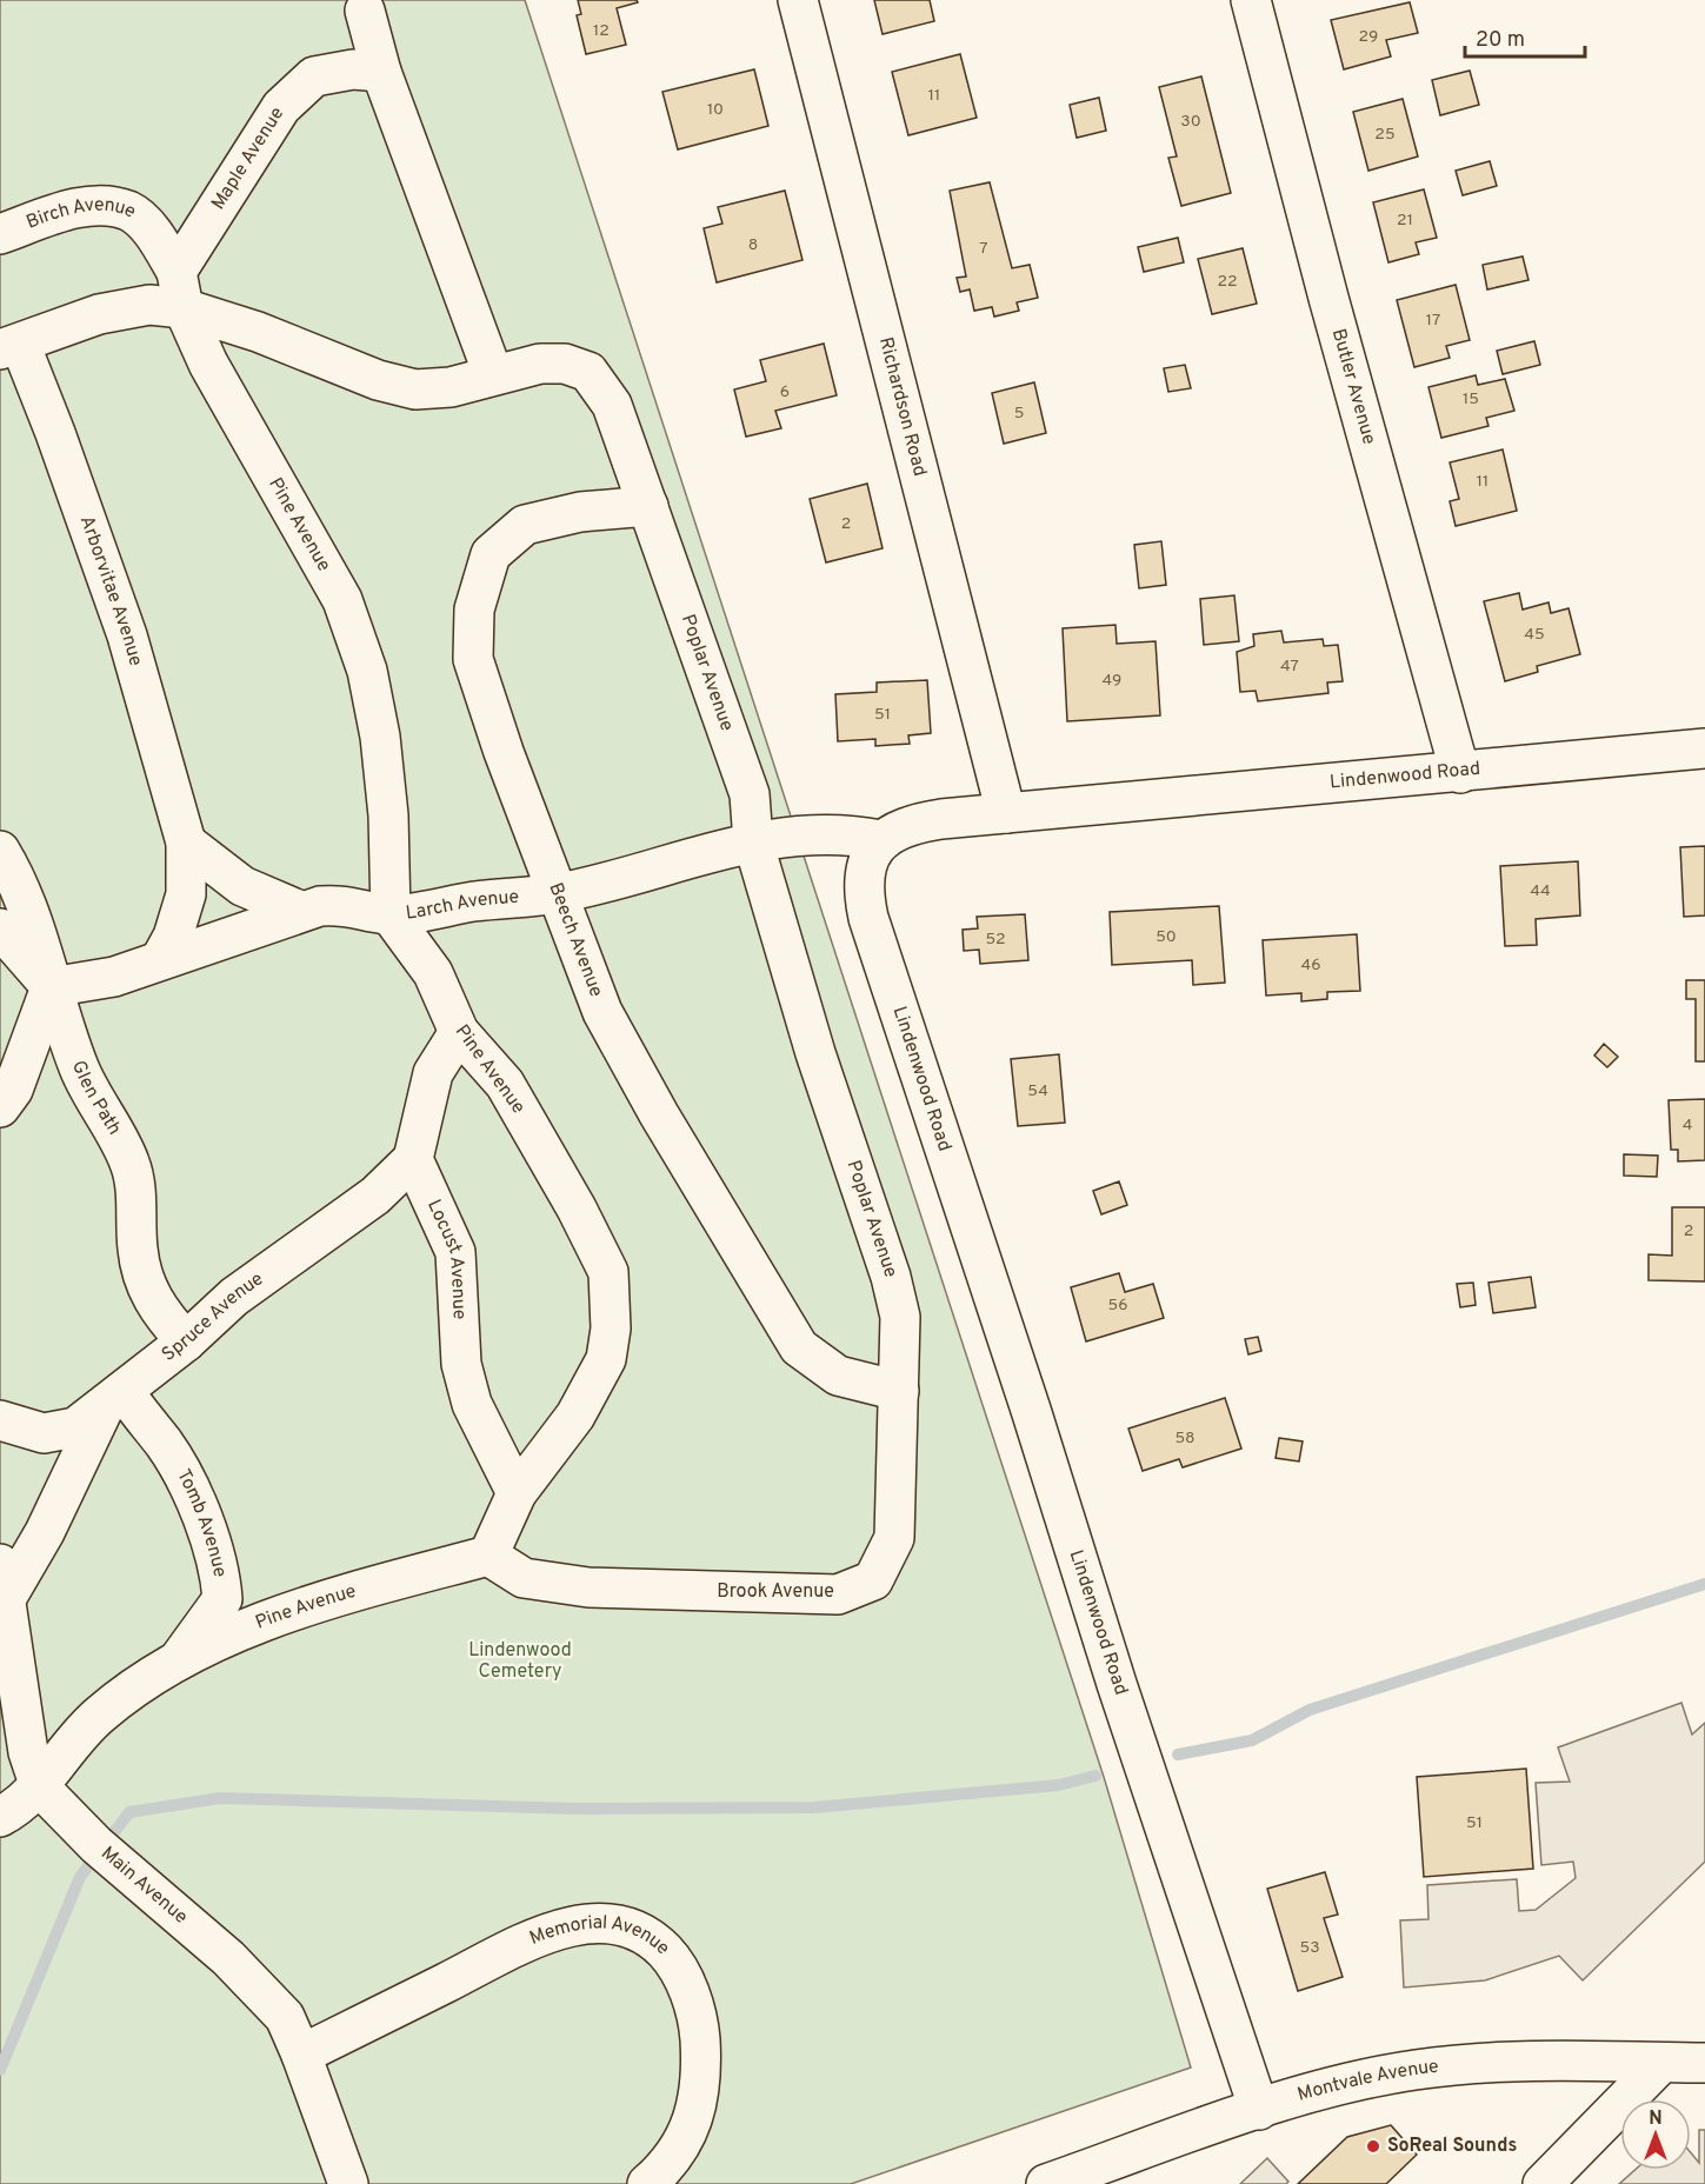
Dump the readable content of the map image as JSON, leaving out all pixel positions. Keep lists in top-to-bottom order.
{
  "streets": {
    "street": [
      "Maple Avenue",
      "Birch Avenue",
      "Butler Avenue",
      "Richardson Road",
      "Pine Avenue",
      "Arborvitae Avenue",
      "Poplar Avenue",
      "Lindenwood Road",
      "Larch Avenue",
      "Beech Avenue",
      "Glen Path",
      "Locust Avenue",
      "Spruce Avenue",
      "Tomb Avenue",
      "Brook Avenue",
      "Main Avenue",
      "Memorial Avenue",
      "Montvale Avenue"
    ]
  },
  "crossings": [
    ["Maple Avenue", "Birch Avenue"],
    ["Butler Avenue", "Lindenwood Road"],
    ["Richardson Road", "Lindenwood Road"],
    ["Pine Avenue", "Poplar Avenue"],
    ["Pine Avenue", "Larch Avenue"],
    ["Pine Avenue", "Locust Avenue"],
    ["Pine Avenue", "Tomb Avenue"],
    ["Pine Avenue", "Brook Avenue"],
    ["Pine Avenue", "Main Avenue"],
    ["Arborvitae Avenue", "Larch Avenue"],
    ["Poplar Avenue", "Larch Avenue"],
    ["Poplar Avenue", "Beech Avenue"],
    ["Poplar Avenue", "Brook Avenue"],
    ["Lindenwood Road", "Larch Avenue"],
    ["Lindenwood Road", "Montvale Avenue"],
    ["Larch Avenue", "Beech Avenue"],
    ["Larch Avenue", "Glen Path"],
    ["Beech Avenue", "Brook Avenue"],
    ["Glen Path", "Spruce Avenue"],
    ["Locust Avenue", "Spruce Avenue"],
    ["Spruce Avenue", "Tomb Avenue"],
    ["Main Avenue", "Memorial Avenue"]
  ],
  "parks": ["Lindenwood Cemetery"],
  "places": ["SoReal Sounds"],
  "house_numbers": [
    "12",
    "29",
    "11",
    "10",
    "30",
    "25",
    "21",
    "8",
    "7",
    "22",
    "17",
    "6",
    "15",
    "5",
    "11",
    "2",
    "45",
    "47",
    "49",
    "51",
    "44",
    "50",
    "52",
    "46",
    "54",
    "4",
    "2",
    "56",
    "58",
    "51",
    "53"
  ],
  "scale_bar": "20 m",
  "north": "top"
}
